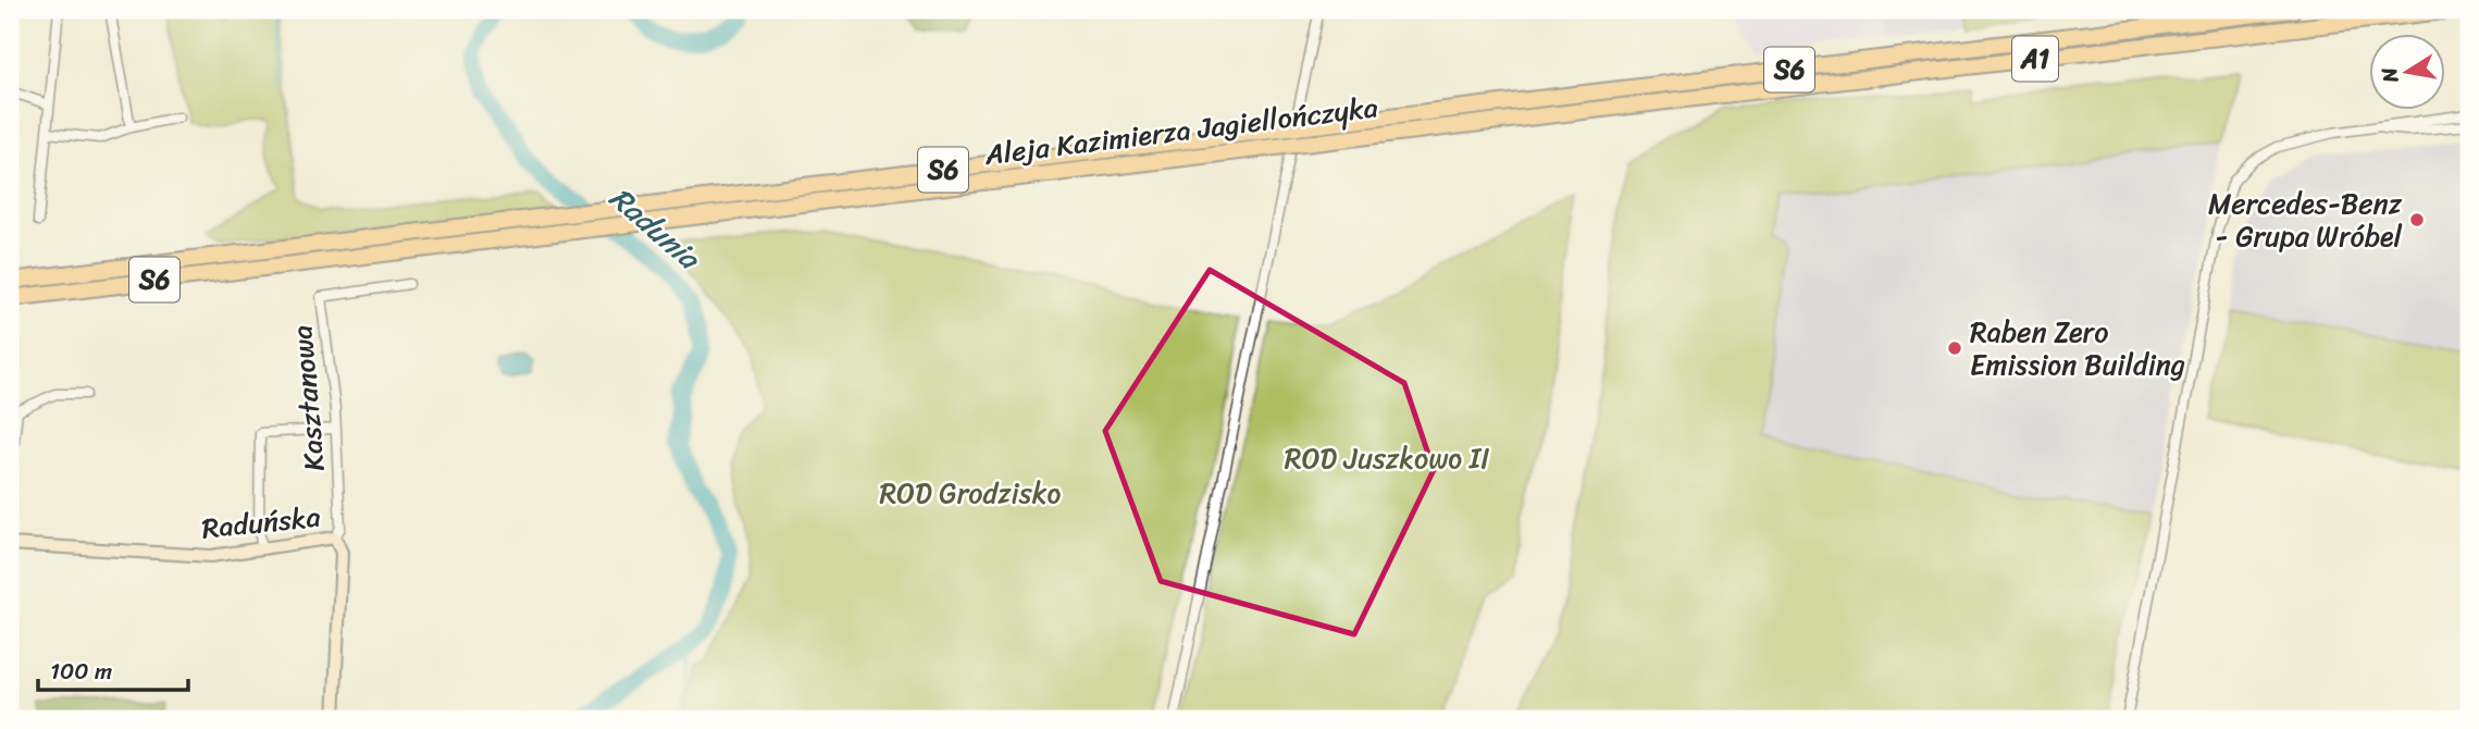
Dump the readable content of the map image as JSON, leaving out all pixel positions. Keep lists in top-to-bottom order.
{
  "streets": {
    "highway": ["A1", "S6", "Aleja Kazimierza Jagiellończyka"],
    "street": ["Kasztanowa", "Raduńska"]
  },
  "crossings": [
    ["A1", "Aleja Kazimierza Jagiellończyka"],
    ["Kasztanowa", "Raduńska"]
  ],
  "water": ["Radunia"],
  "parks": ["ROD Juszkowo II", "ROD Grodzisko"],
  "places": ["Mercedes-Benz - Grupa Wróbel", "Raben Zero Emission Building"],
  "scale_bar": "100 m",
  "north": "left"
}
